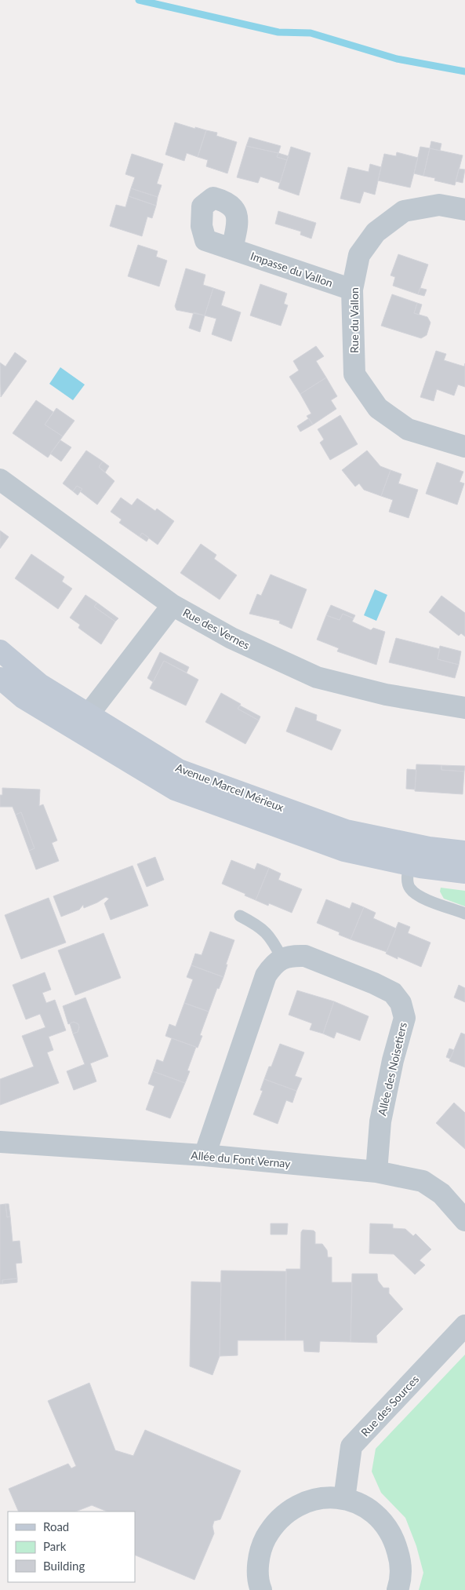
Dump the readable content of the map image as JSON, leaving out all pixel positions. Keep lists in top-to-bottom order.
{
  "streets": {
    "main road": ["Avenue Marcel Mérieux"],
    "street": [
      "Impasse du Vallon",
      "Rue du Vallon",
      "Rue des Vernes",
      "Allée des Noisetiers",
      "Allée du Font Vernay",
      "Rue des Sources"
    ]
  },
  "crossings": [
    ["Impasse du Vallon", "Rue du Vallon"],
    ["Allée des Noisetiers", "Allée du Font Vernay"]
  ],
  "legend": ["Road", "Park", "Building"]
}
